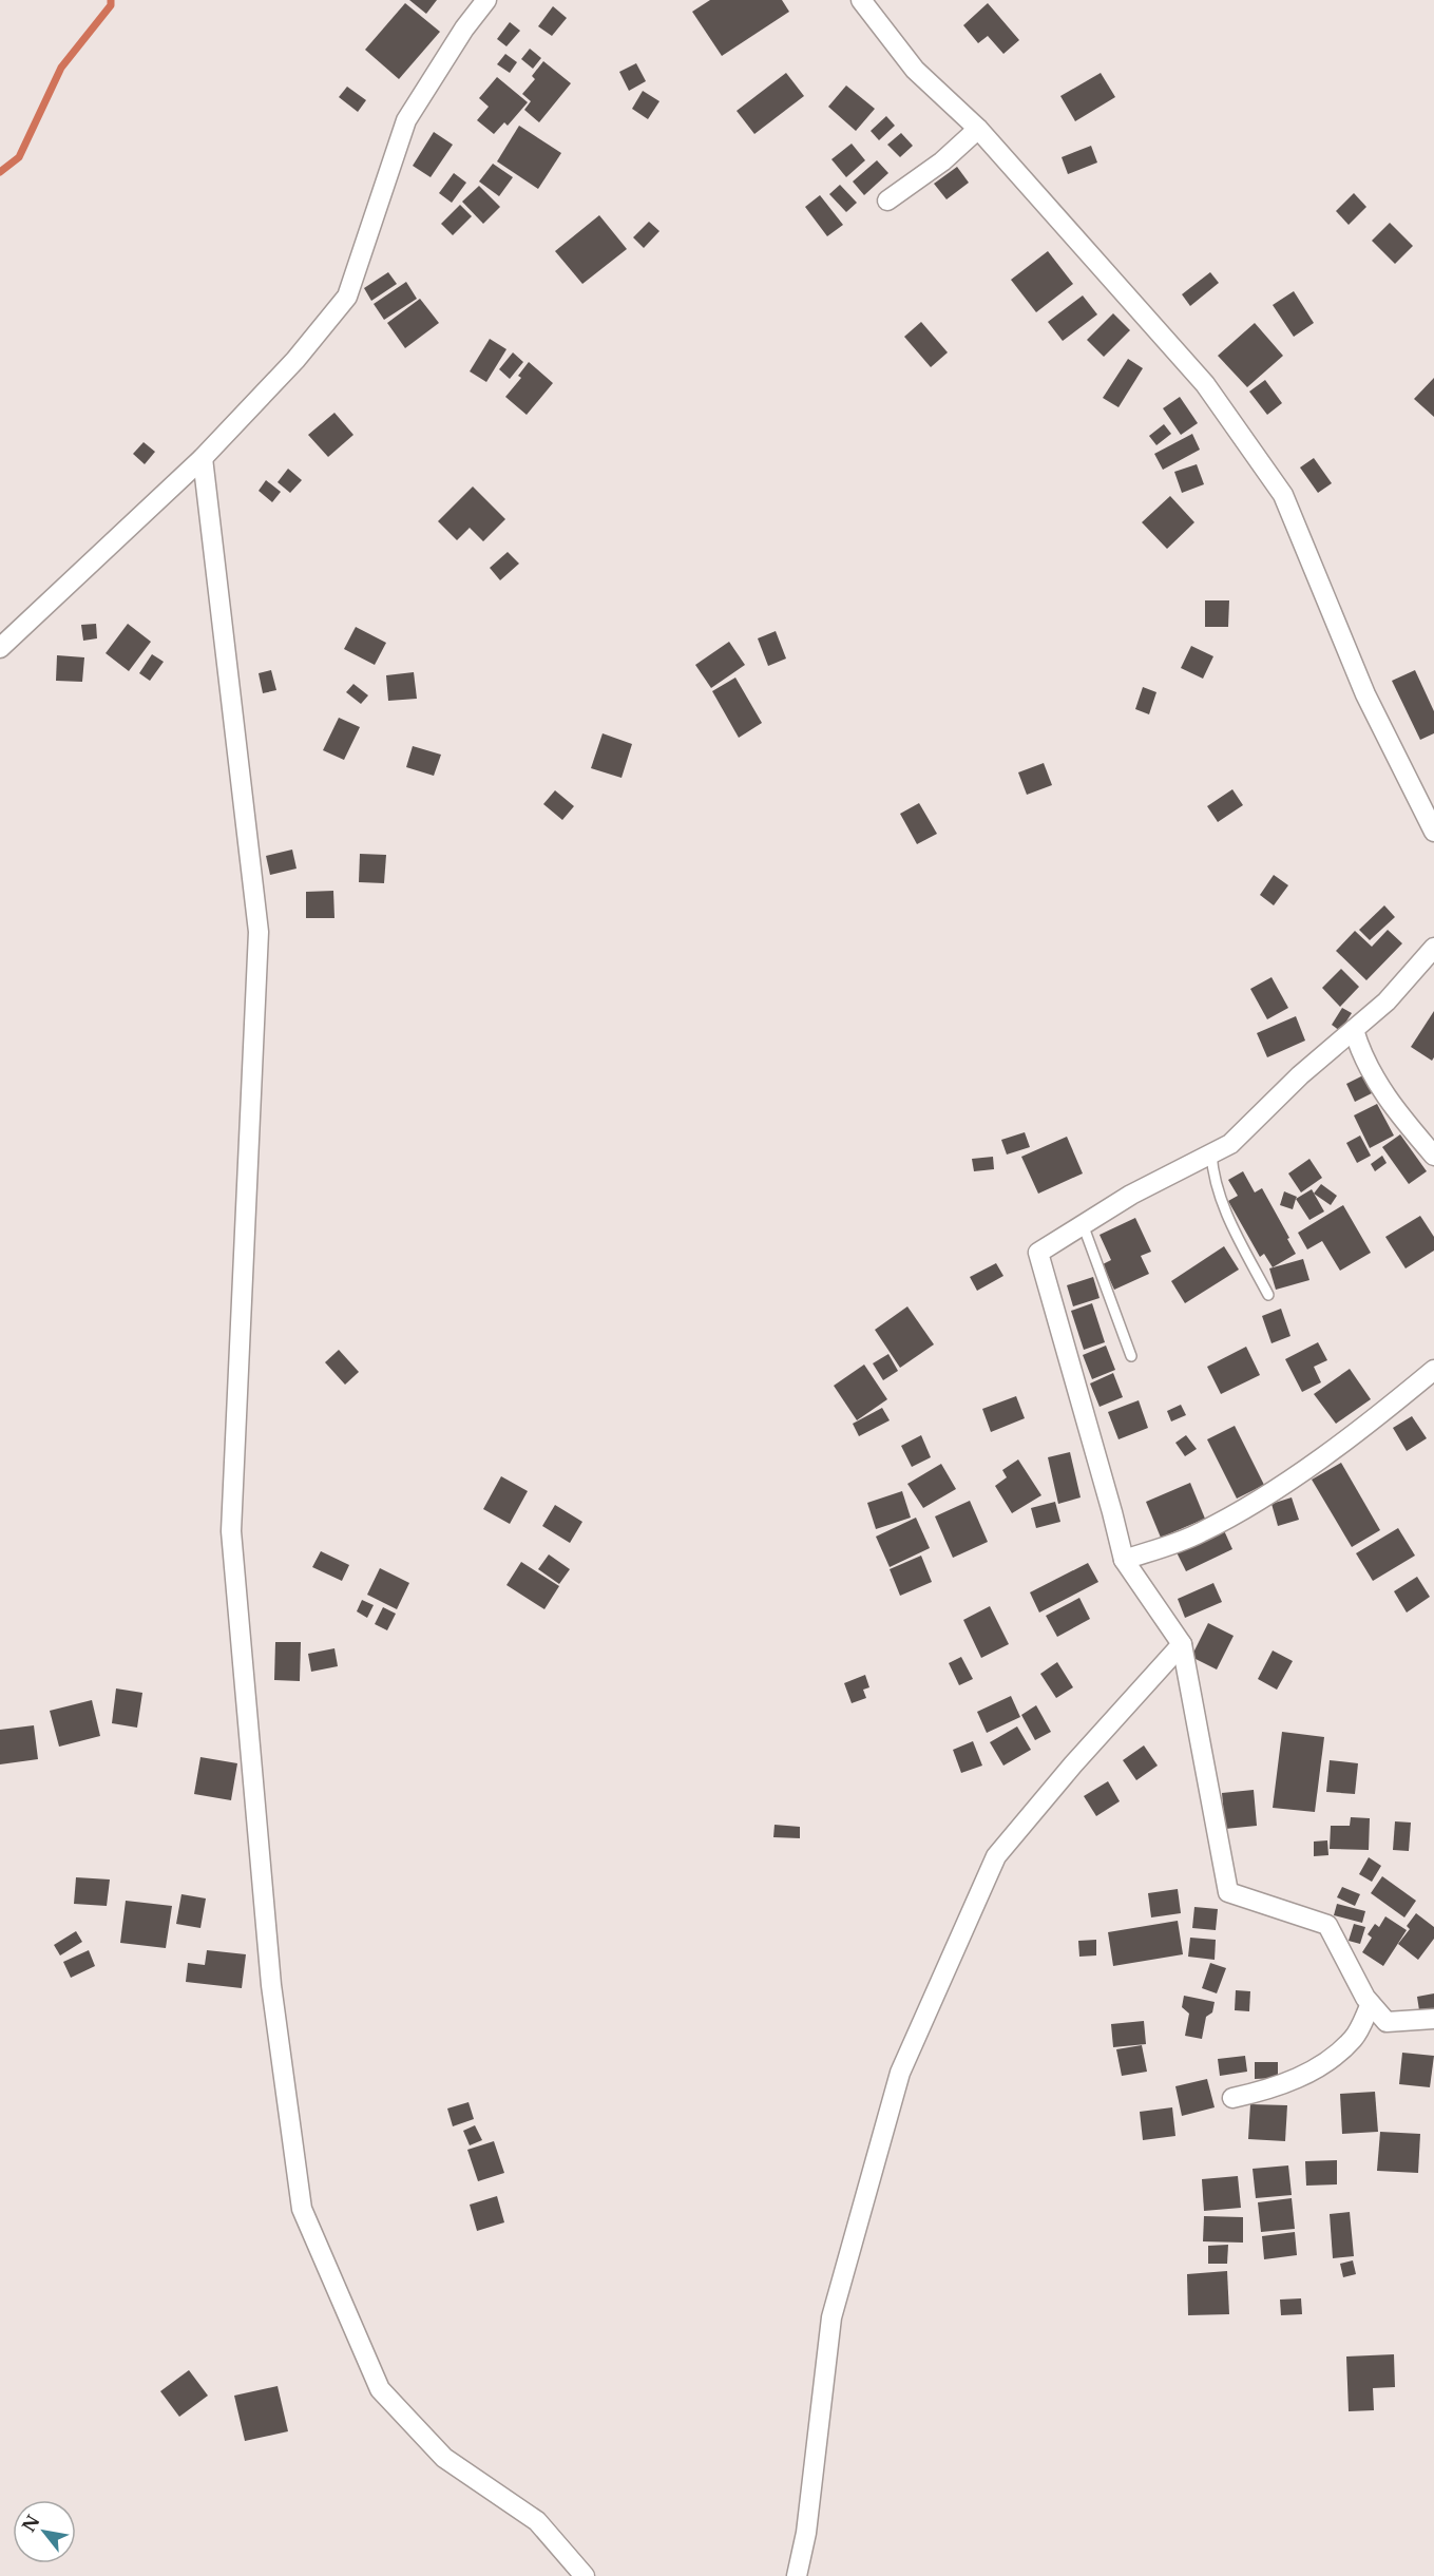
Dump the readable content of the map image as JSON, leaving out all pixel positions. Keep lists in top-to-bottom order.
{
  "north": "top left"
}
